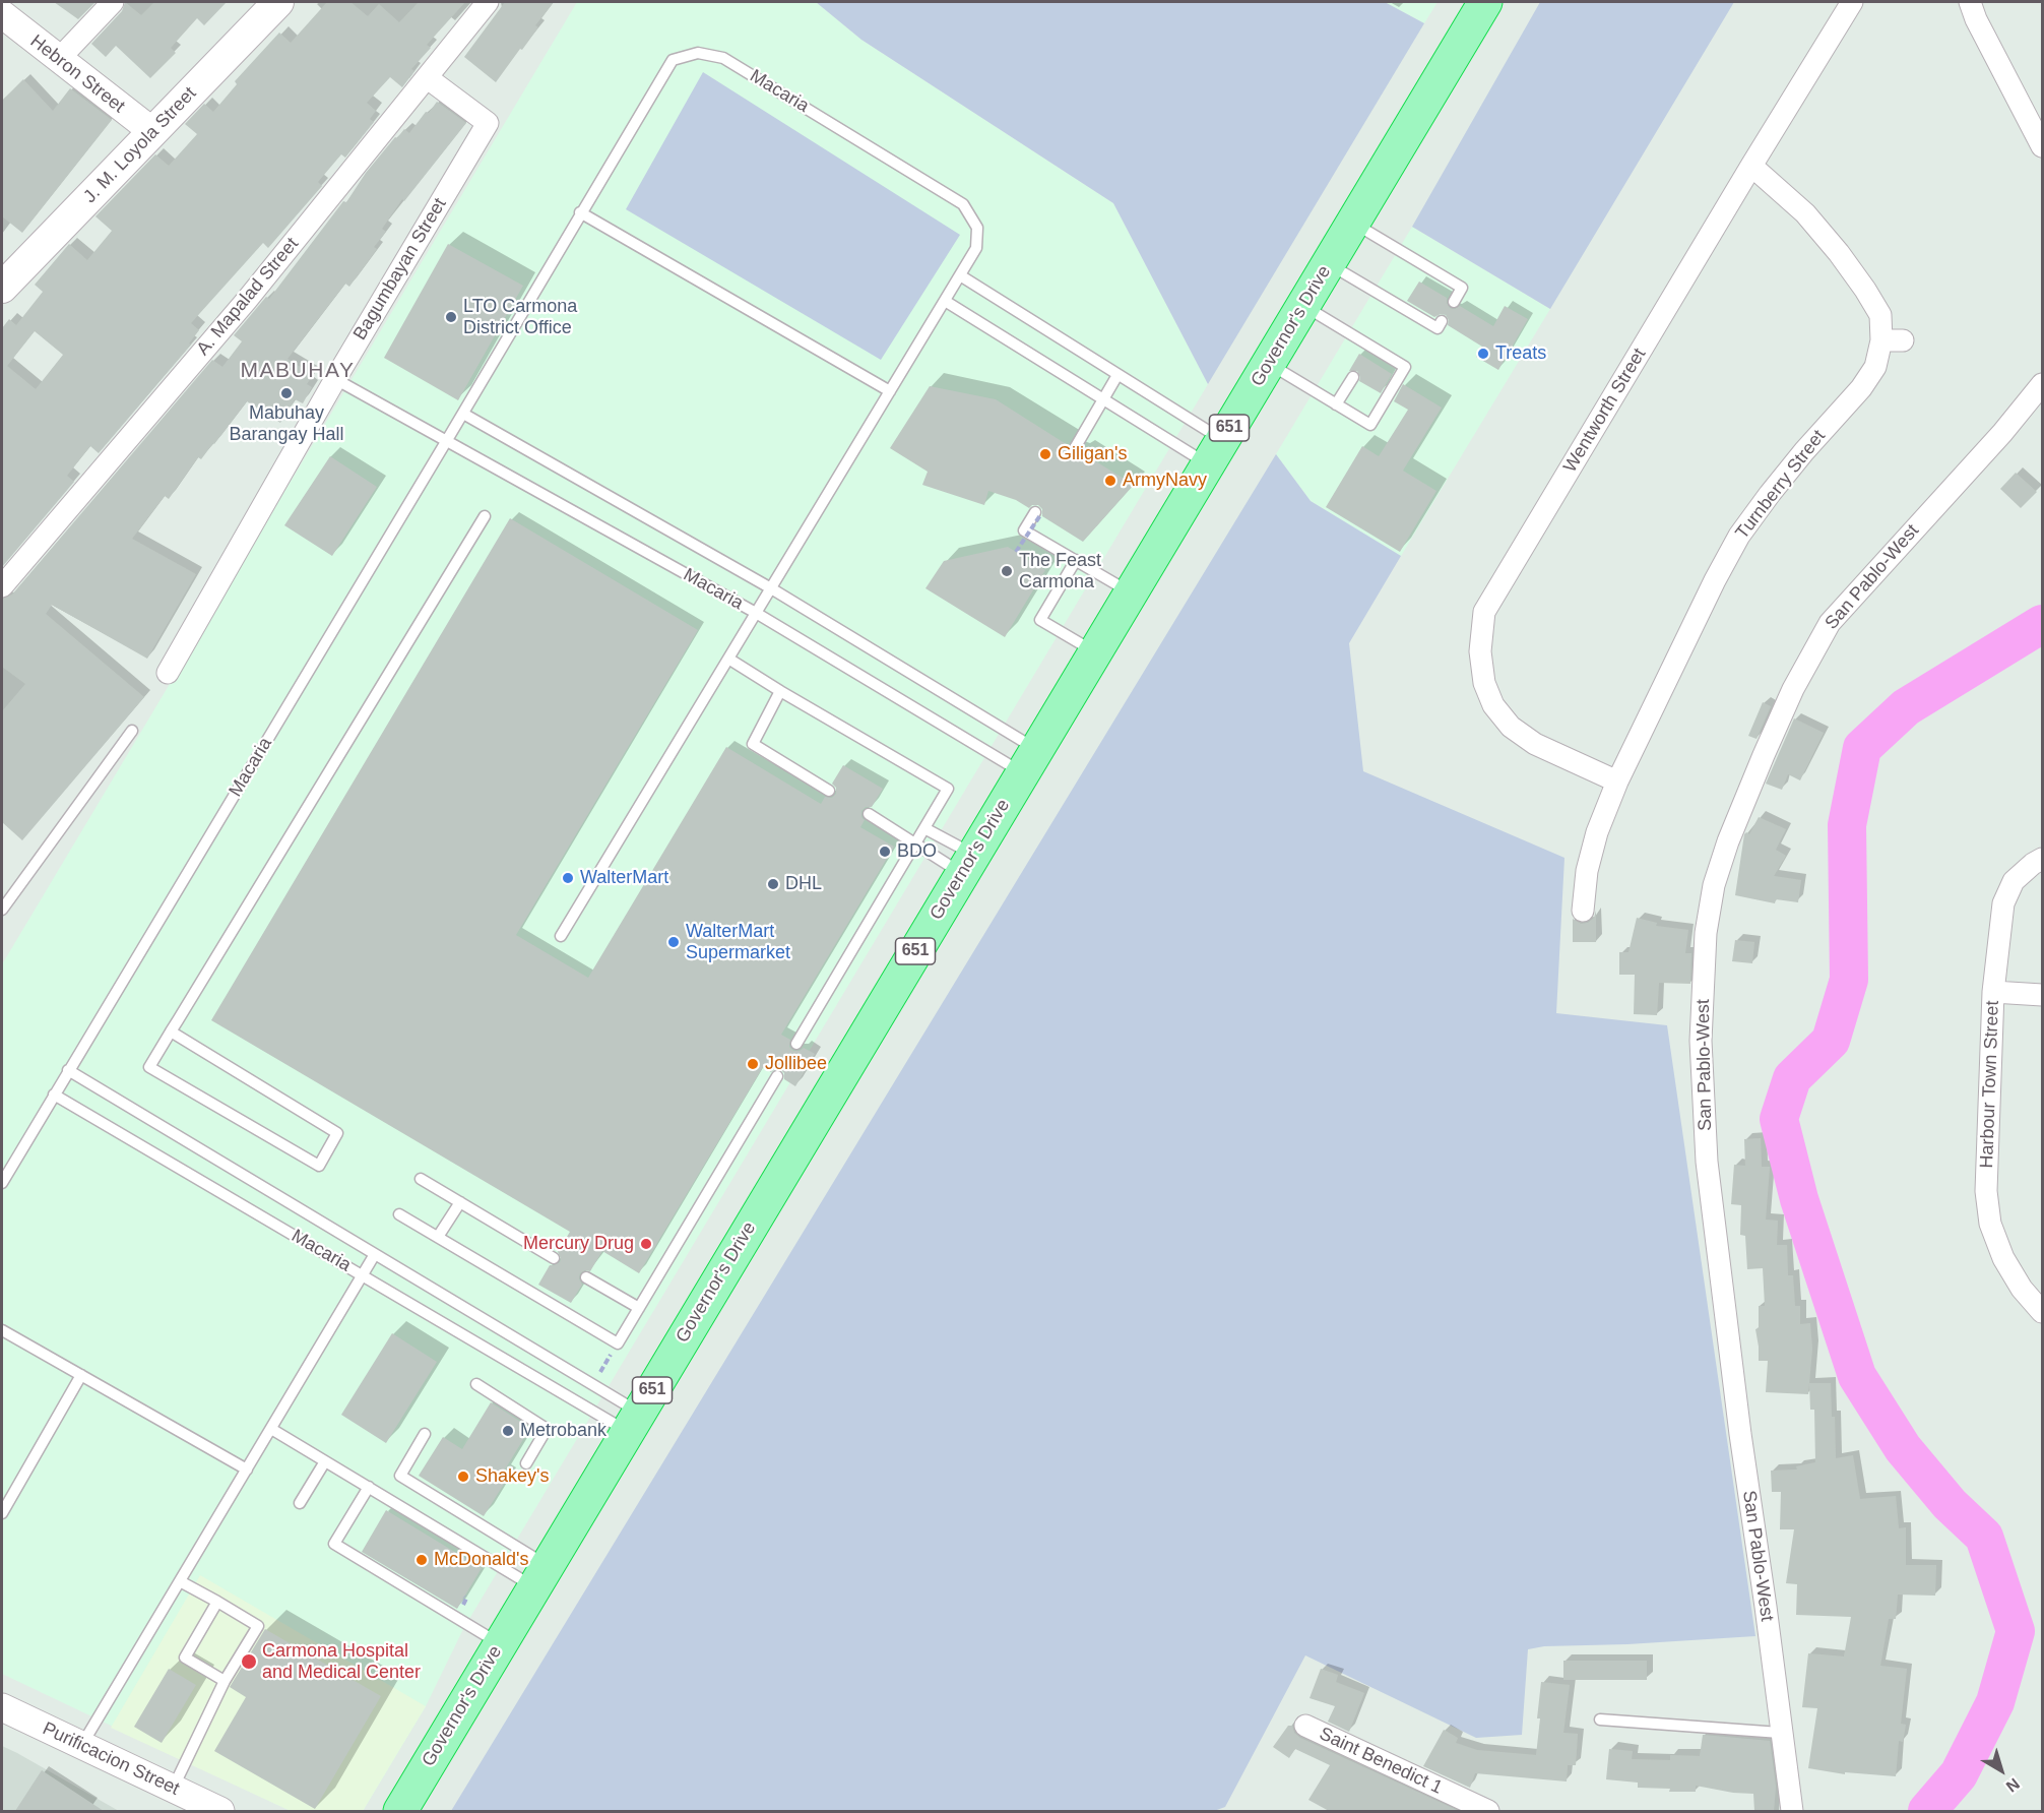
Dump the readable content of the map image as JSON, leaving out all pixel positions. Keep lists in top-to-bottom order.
{
  "streets": {
    "highway": ["Governor's Drive", "651"],
    "main road": ["J. M. Loyola Street"],
    "street": [
      "Hebron Street",
      "Bagumbayan Street",
      "A. Mapalad Street",
      "Wentworth Street",
      "Turnberry Street",
      "San Pablo-West",
      "Harbour Town Street",
      "Purificacion Street",
      "Saint Benedict 1"
    ],
    "lane": ["Macaria"]
  },
  "crossings": [
    ["Hebron Street", "J. M. Loyola Street"],
    ["Macaria", "Governor's Drive"],
    ["Macaria", "Purificacion Street"],
    ["Bagumbayan Street", "A. Mapalad Street"],
    ["Wentworth Street", "Turnberry Street"]
  ],
  "districts": ["MABUHAY"],
  "places": [
    "LTO Carmona District Office",
    "Treats",
    "Mabuhay Barangay Hall",
    "Giligan's",
    "ArmyNavy",
    "The Feast Carmona",
    "BDO",
    "WalterMart",
    "DHL",
    "WalterMart Supermarket",
    "Jollibee",
    "Mercury Drug",
    "Metrobank",
    "Shakey's",
    "McDonald's",
    "Carmona Hospital and Medical Center"
  ],
  "north": "bottom right"
}
